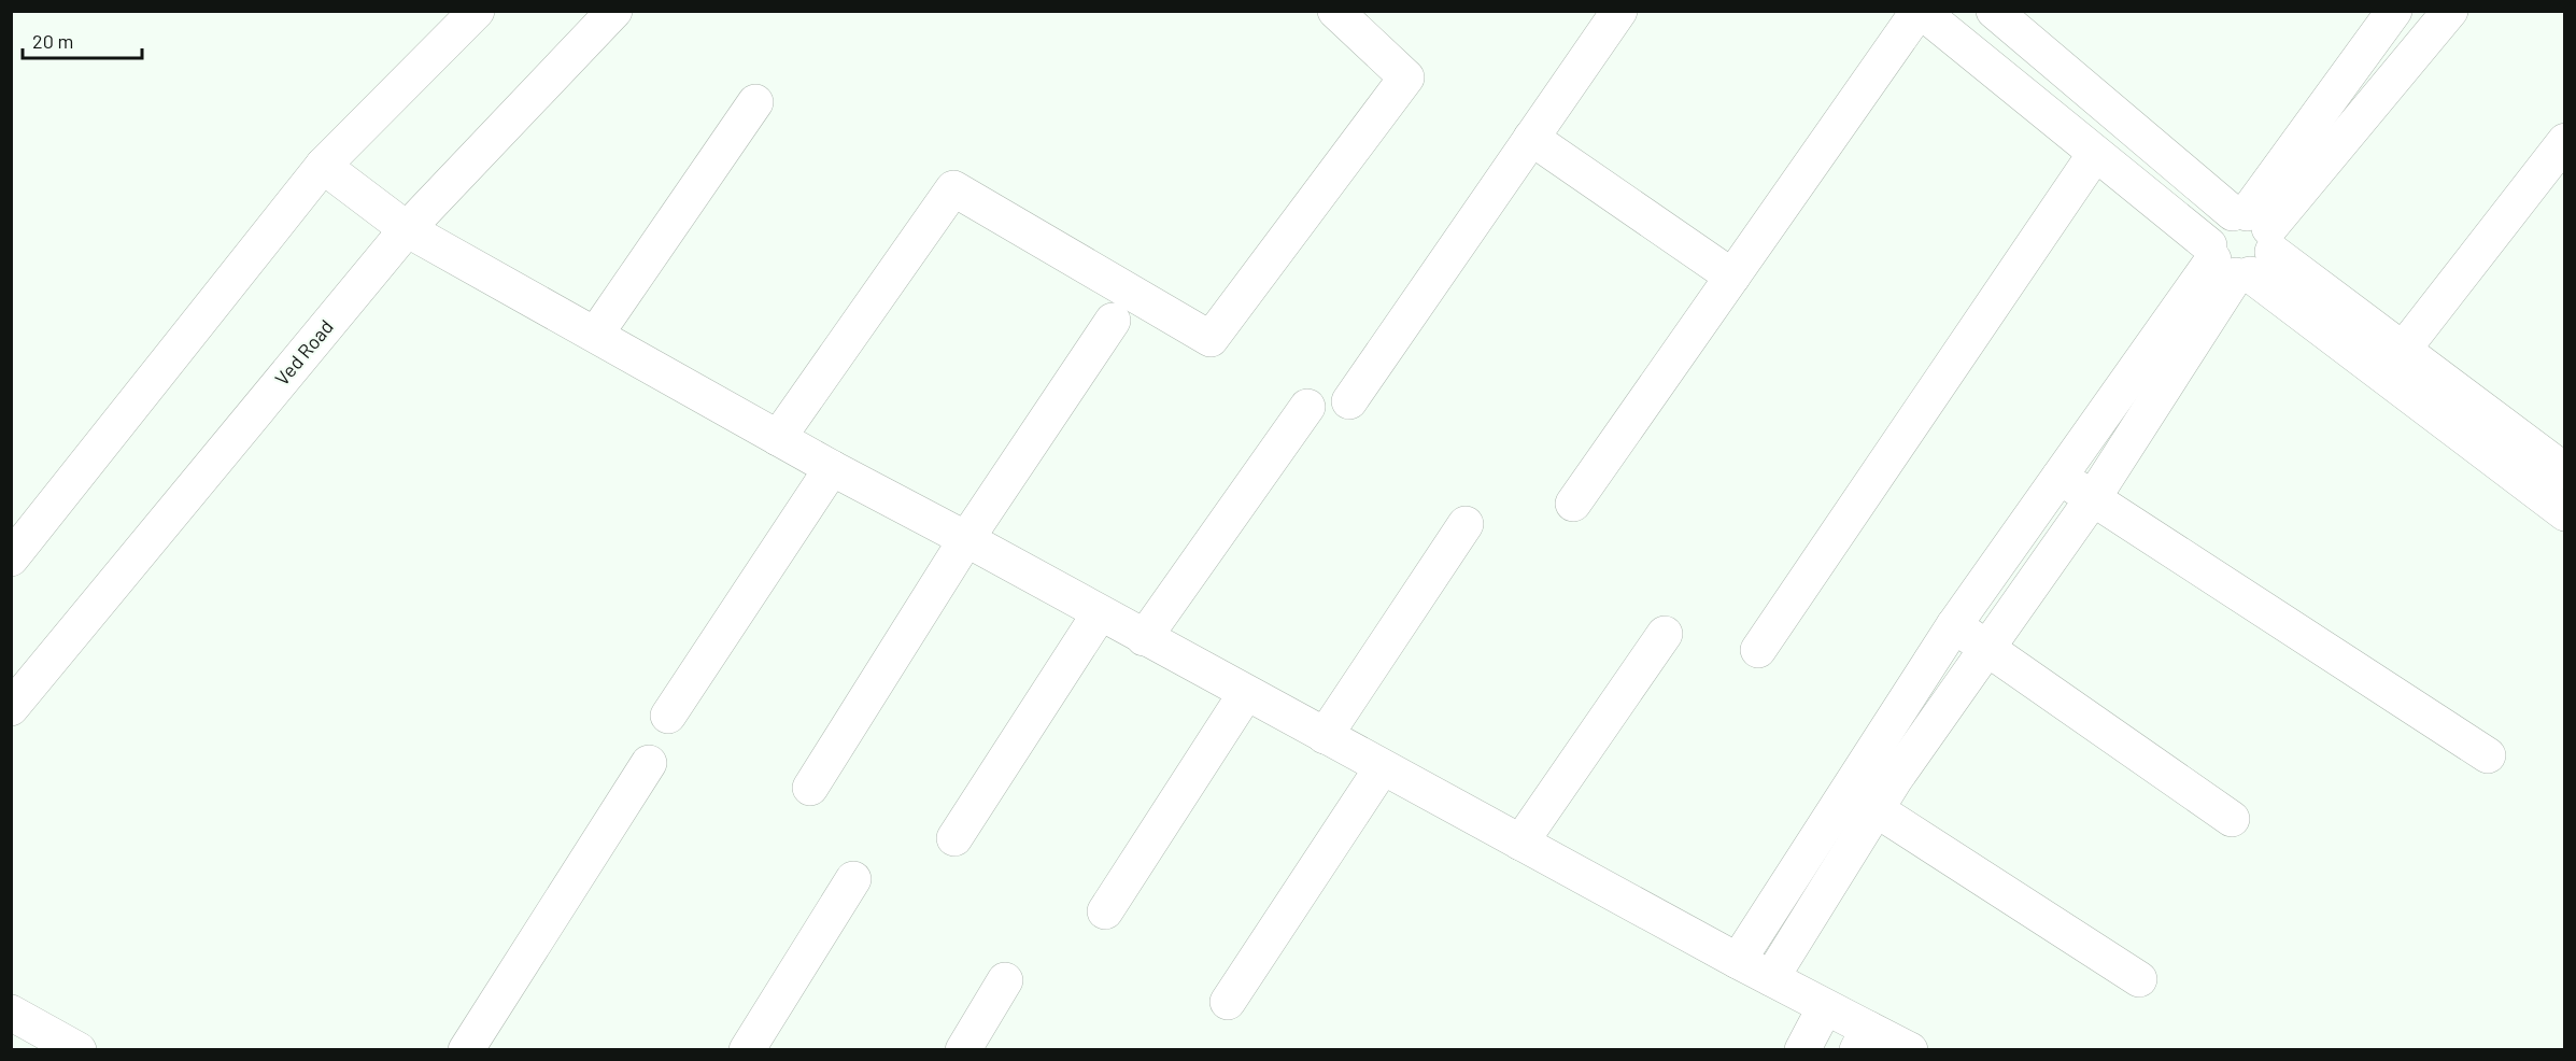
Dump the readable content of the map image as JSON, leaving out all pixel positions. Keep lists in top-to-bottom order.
{
  "streets": {
    "street": ["Ved Road"]
  },
  "scale_bar": "20 m"
}
